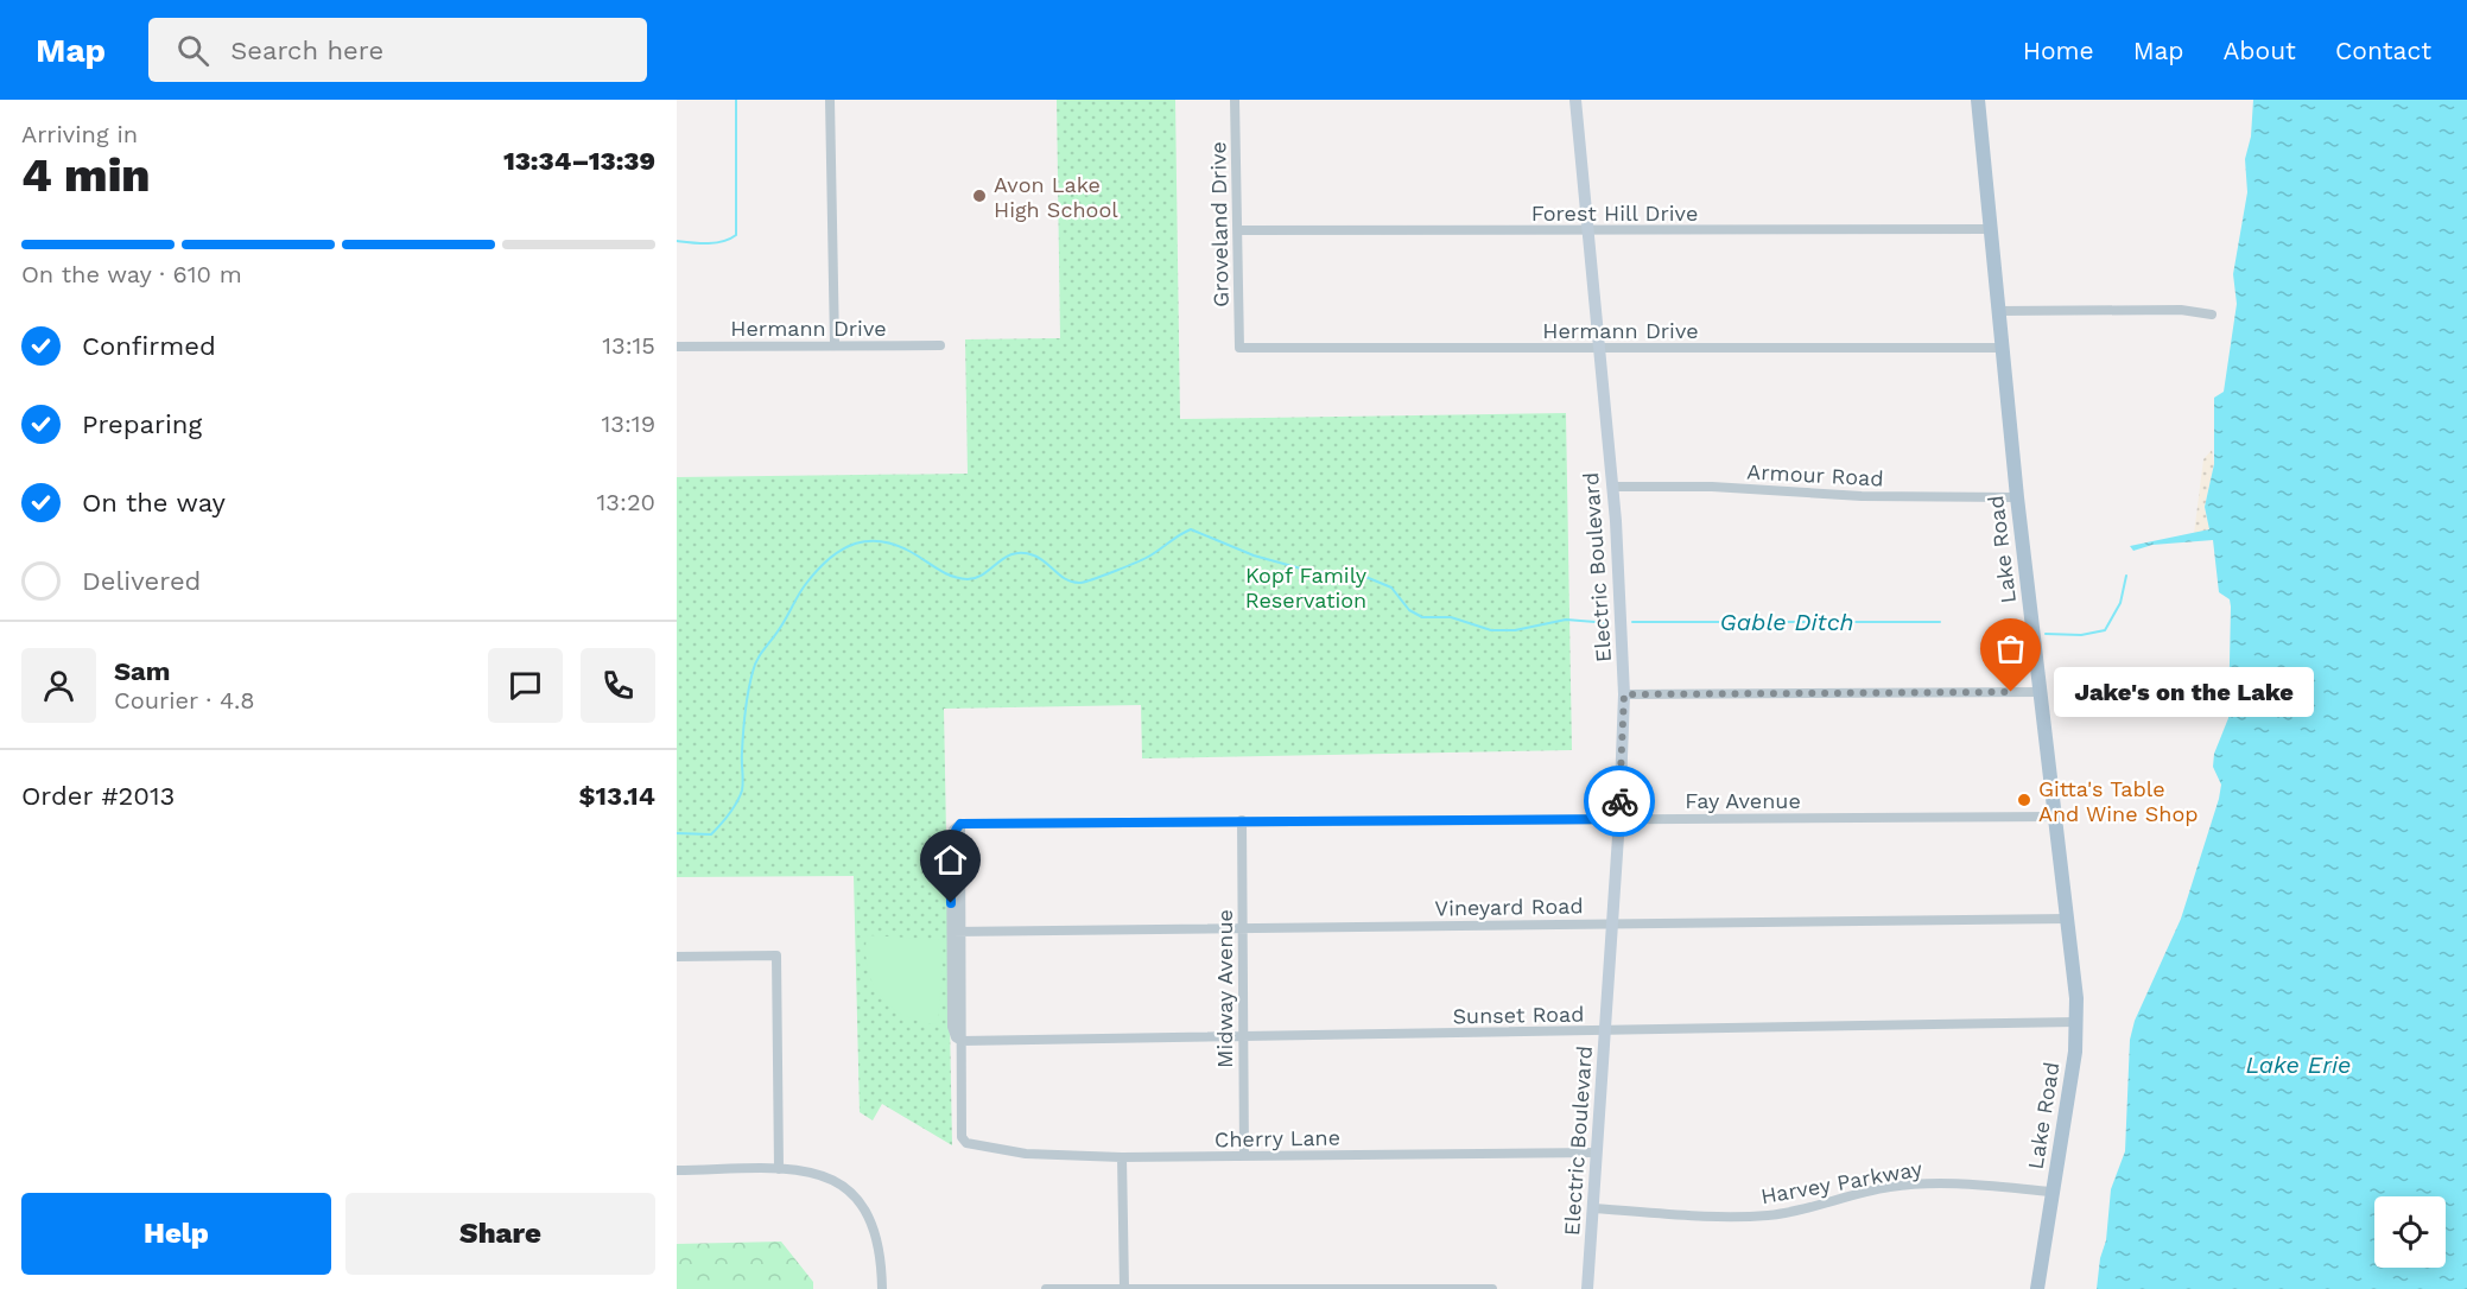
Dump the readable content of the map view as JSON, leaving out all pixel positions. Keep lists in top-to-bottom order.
{
  "streets": {
    "main road": ["Lake Road"],
    "street": [
      "Forest Hill Drive",
      "Groveland Drive",
      "Hermann Drive",
      "Armour Road",
      "Electric Boulevard",
      "Fay Avenue",
      "Vineyard Road",
      "Midway Avenue",
      "Sunset Road",
      "Cherry Lane",
      "Harvey Parkway"
    ]
  },
  "crossings": [
    ["Forest Hill Drive", "Groveland Drive"],
    ["Forest Hill Drive", "Lake Road"],
    ["Forest Hill Drive", "Electric Boulevard"],
    ["Groveland Drive", "Hermann Drive"],
    ["Hermann Drive", "Lake Road"],
    ["Hermann Drive", "Electric Boulevard"],
    ["Armour Road", "Lake Road"],
    ["Armour Road", "Electric Boulevard"],
    ["Lake Road", "Fay Avenue"],
    ["Lake Road", "Vineyard Road"],
    ["Lake Road", "Sunset Road"],
    ["Lake Road", "Harvey Parkway"],
    ["Electric Boulevard", "Fay Avenue"],
    ["Electric Boulevard", "Vineyard Road"],
    ["Electric Boulevard", "Sunset Road"],
    ["Electric Boulevard", "Cherry Lane"],
    ["Electric Boulevard", "Harvey Parkway"],
    ["Fay Avenue", "Vineyard Road"],
    ["Fay Avenue", "Midway Avenue"],
    ["Vineyard Road", "Midway Avenue"],
    ["Midway Avenue", "Sunset Road"],
    ["Midway Avenue", "Cherry Lane"],
    ["Sunset Road", "Cherry Lane"]
  ],
  "water": ["Gable Ditch", "Lake Erie"],
  "parks": ["Kopf Family Reservation"],
  "places": ["Avon Lake High School", "Jake's on the Lake", "Gitta's Table And Wine Shop"],
  "page": {
    "header": "Map",
    "search": "Search here",
    "nav": [
      "Home",
      "Map",
      "About",
      "Contact"
    ],
    "heading": ["4 min", "Arriving in", "13:34–13:39"],
    "panel": [
      "Sam",
      "Courier · 4.8",
      "Order #2013",
      "$13.14"
    ],
    "bar": "On the way · 610 m",
    "list": [
      ["Confirmed", "13:15"],
      ["Preparing", "13:19"],
      ["On the way", "13:20"],
      "Delivered"
    ],
    "bubble": "Jake's on the Lake",
    "buttons": ["Help", "Share"]
  }
}
